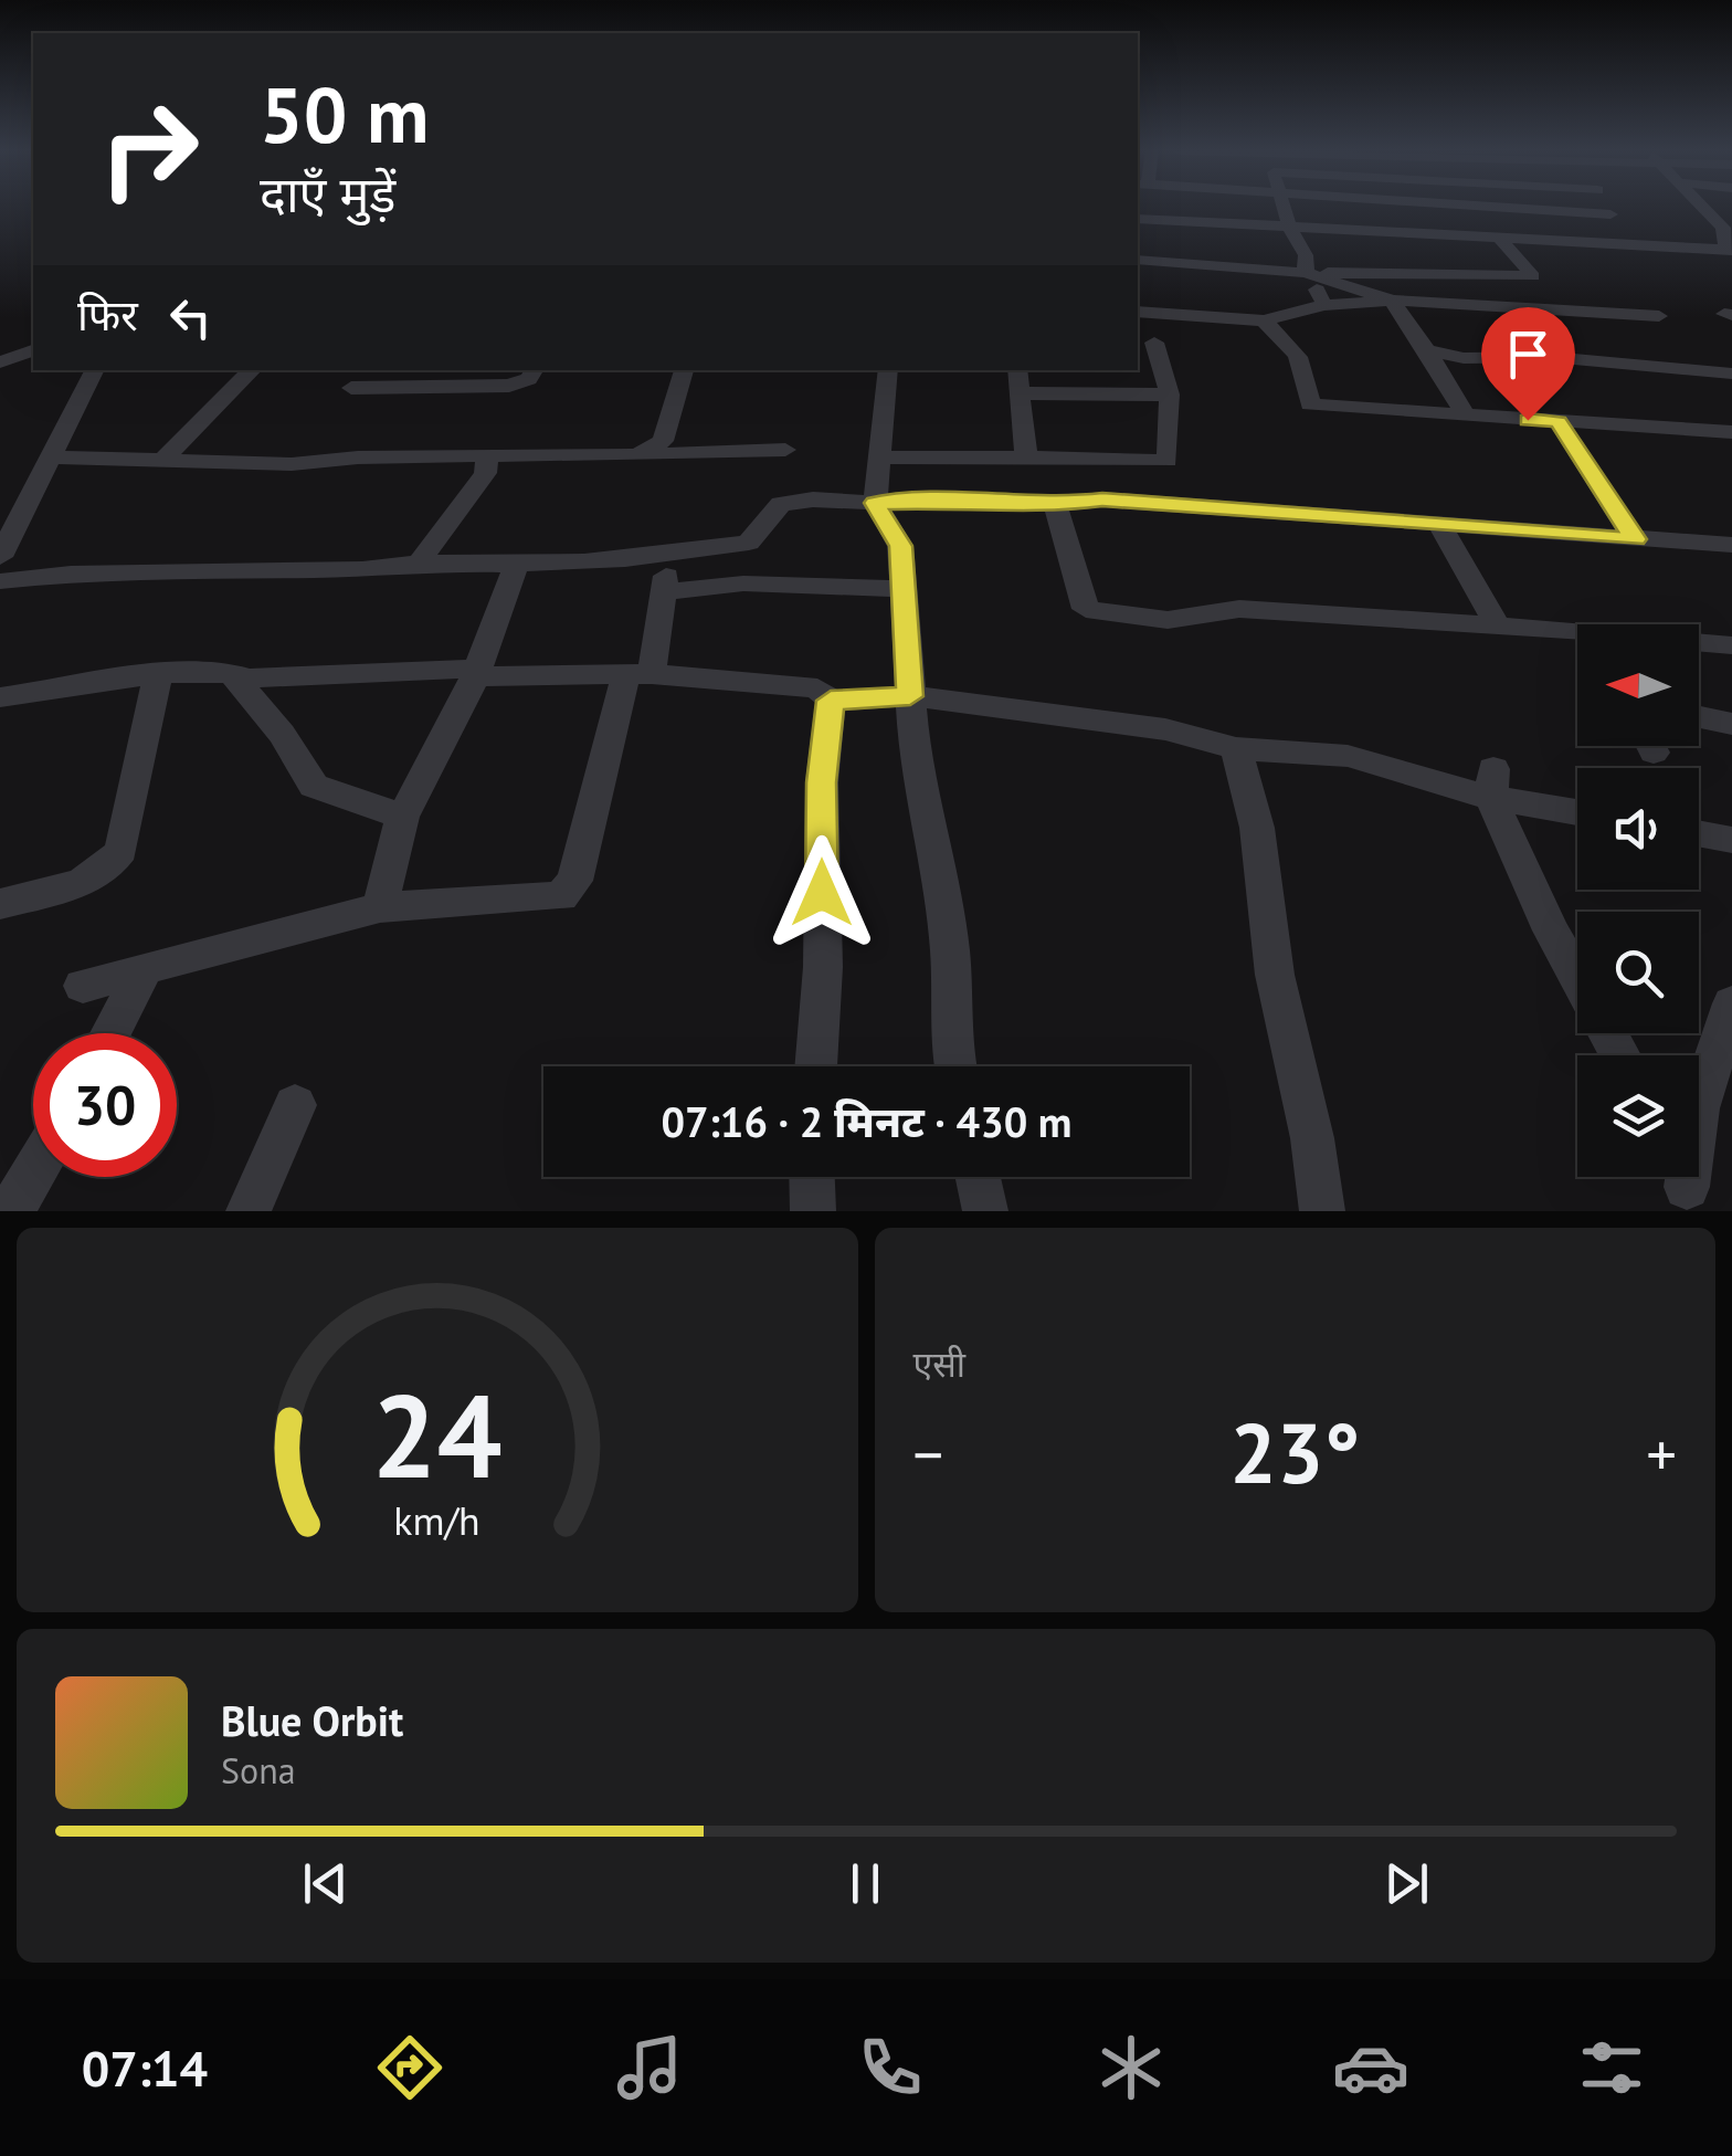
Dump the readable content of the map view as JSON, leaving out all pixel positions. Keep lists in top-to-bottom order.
{
  "north": "left",
  "page": {
    "turn": ["50 m", "दाएँ मुड़ें"],
    "then": "फिर",
    "limit": "30",
    "trip": "07:16 · 2 मिनट · 430 m",
    "tile": "एसी",
    "heat": ["−", "23°", "+"],
    "song": ["Blue Orbit", "Sona"],
    "tabs": "07:14",
    "gauge": ["24", "km/h"]
  }
}
